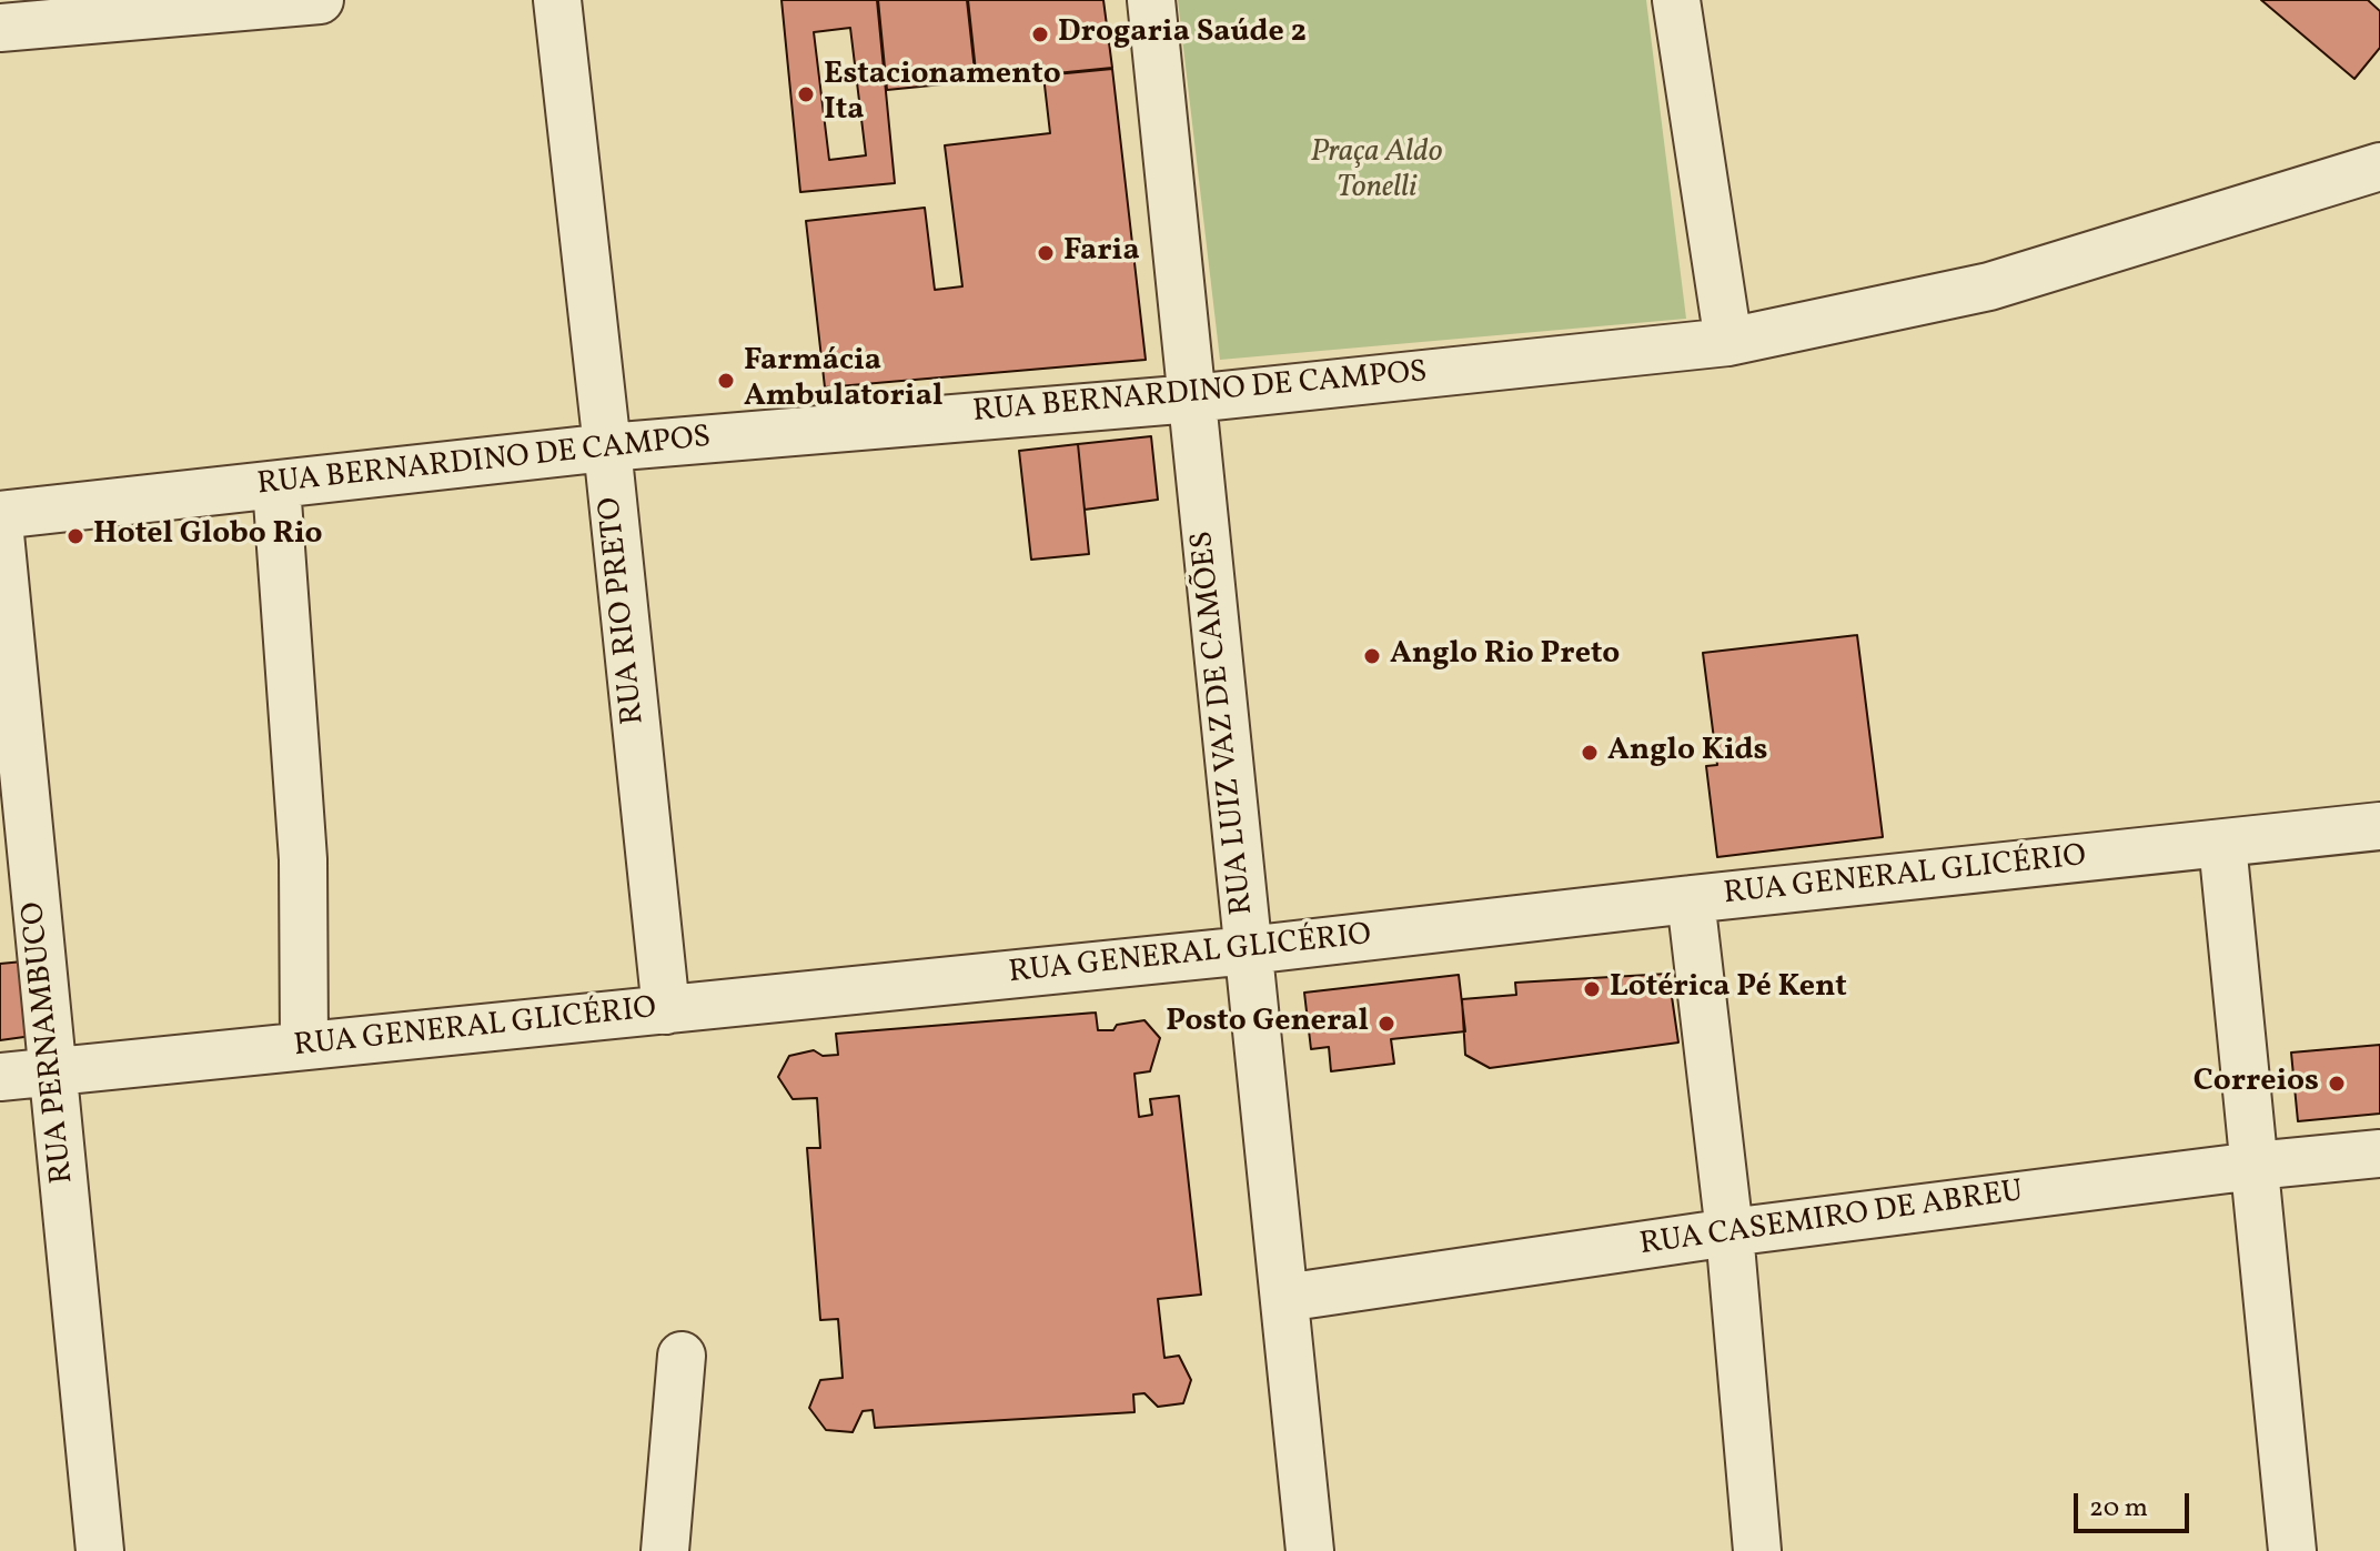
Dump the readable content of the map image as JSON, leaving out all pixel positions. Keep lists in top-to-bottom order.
{
  "streets": {
    "street": [
      "RUA BERNARDINO DE CAMPOS",
      "RUA RIO PRETO",
      "RUA LUIZ VAZ DE CAMÕES",
      "RUA GENERAL GLICÉRIO",
      "RUA PERNAMBUCO",
      "RUA CASEMIRO DE ABREU"
    ]
  },
  "crossings": [
    ["RUA BERNARDINO DE CAMPOS", "RUA RIO PRETO"],
    ["RUA BERNARDINO DE CAMPOS", "RUA LUIZ VAZ DE CAMÕES"],
    ["RUA RIO PRETO", "RUA GENERAL GLICÉRIO"],
    ["RUA LUIZ VAZ DE CAMÕES", "RUA GENERAL GLICÉRIO"],
    ["RUA LUIZ VAZ DE CAMÕES", "RUA CASEMIRO DE ABREU"],
    ["RUA GENERAL GLICÉRIO", "RUA PERNAMBUCO"]
  ],
  "parks": ["Praça Aldo Tonelli"],
  "places": [
    "Drogaria Saúde 2",
    "Estacionamento Ita",
    "Faria",
    "Farmácia Ambulatorial",
    "Hotel Globo Rio",
    "Anglo Rio Preto",
    "Anglo Kids",
    "Lotérica Pé Kent",
    "Posto General",
    "Correios"
  ],
  "scale_bar": "20 m"
}
